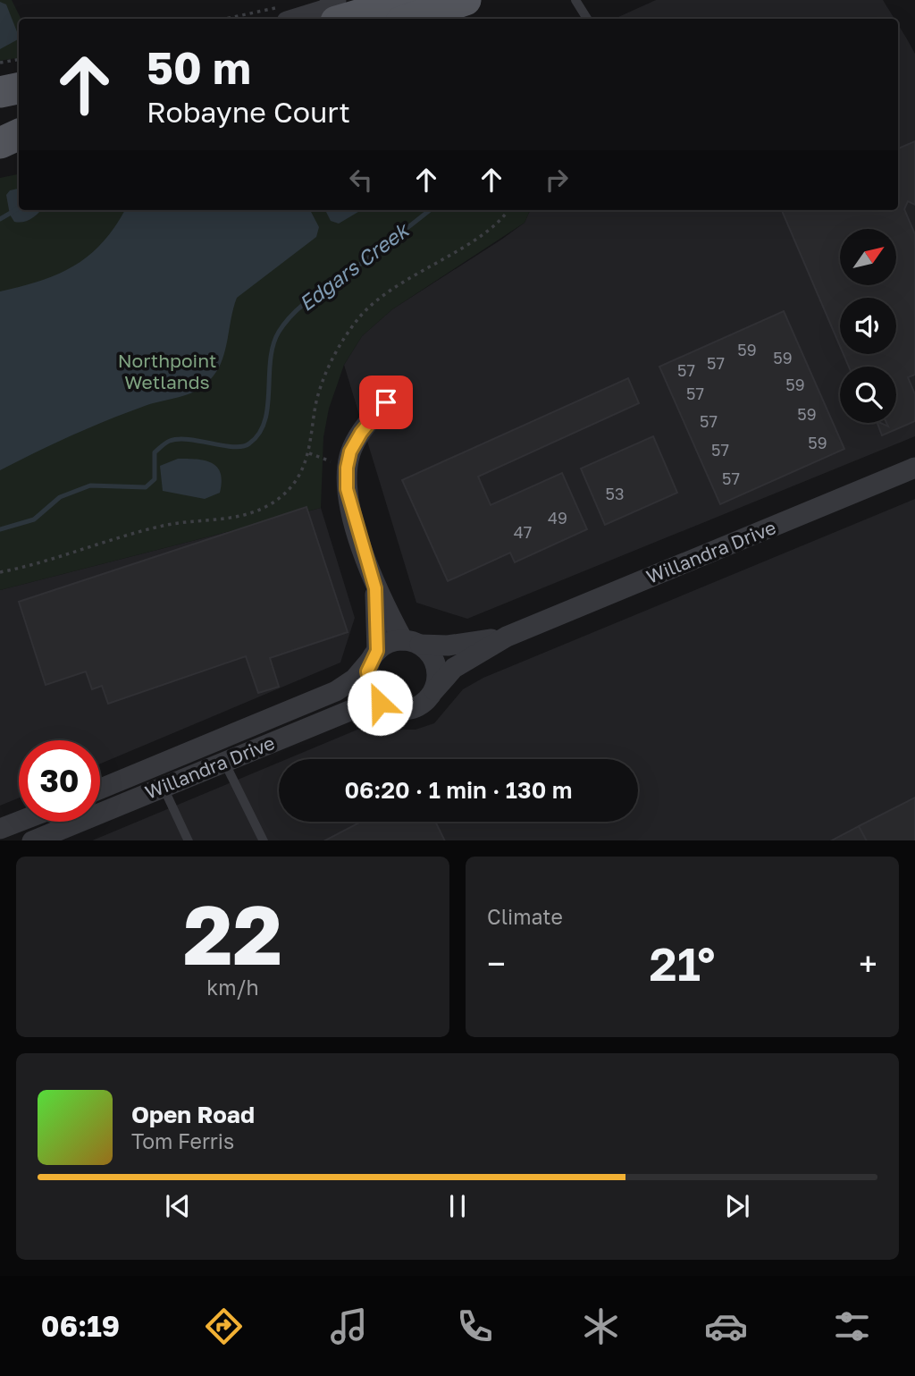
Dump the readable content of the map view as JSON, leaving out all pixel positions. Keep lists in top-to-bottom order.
{
  "streets": {
    "street": ["Willandra Drive"]
  },
  "water": ["Edgars Creek"],
  "parks": ["Northpoint Wetlands"],
  "house_numbers": [
    "59",
    "59",
    "57",
    "57",
    "59",
    "57",
    "59",
    "57",
    "59",
    "57",
    "57",
    "53",
    "49",
    "47"
  ],
  "north": "top right",
  "page": {
    "turn": ["50 m", "Robayne Court"],
    "limit": "30",
    "trip": "06:20 · 1 min · 130 m",
    "tile": [
      ["22", "km/h"],
      "Climate"
    ],
    "heat": ["−", "21°", "+"],
    "song": ["Open Road", "Tom Ferris"],
    "tabs": "06:19"
  }
}
